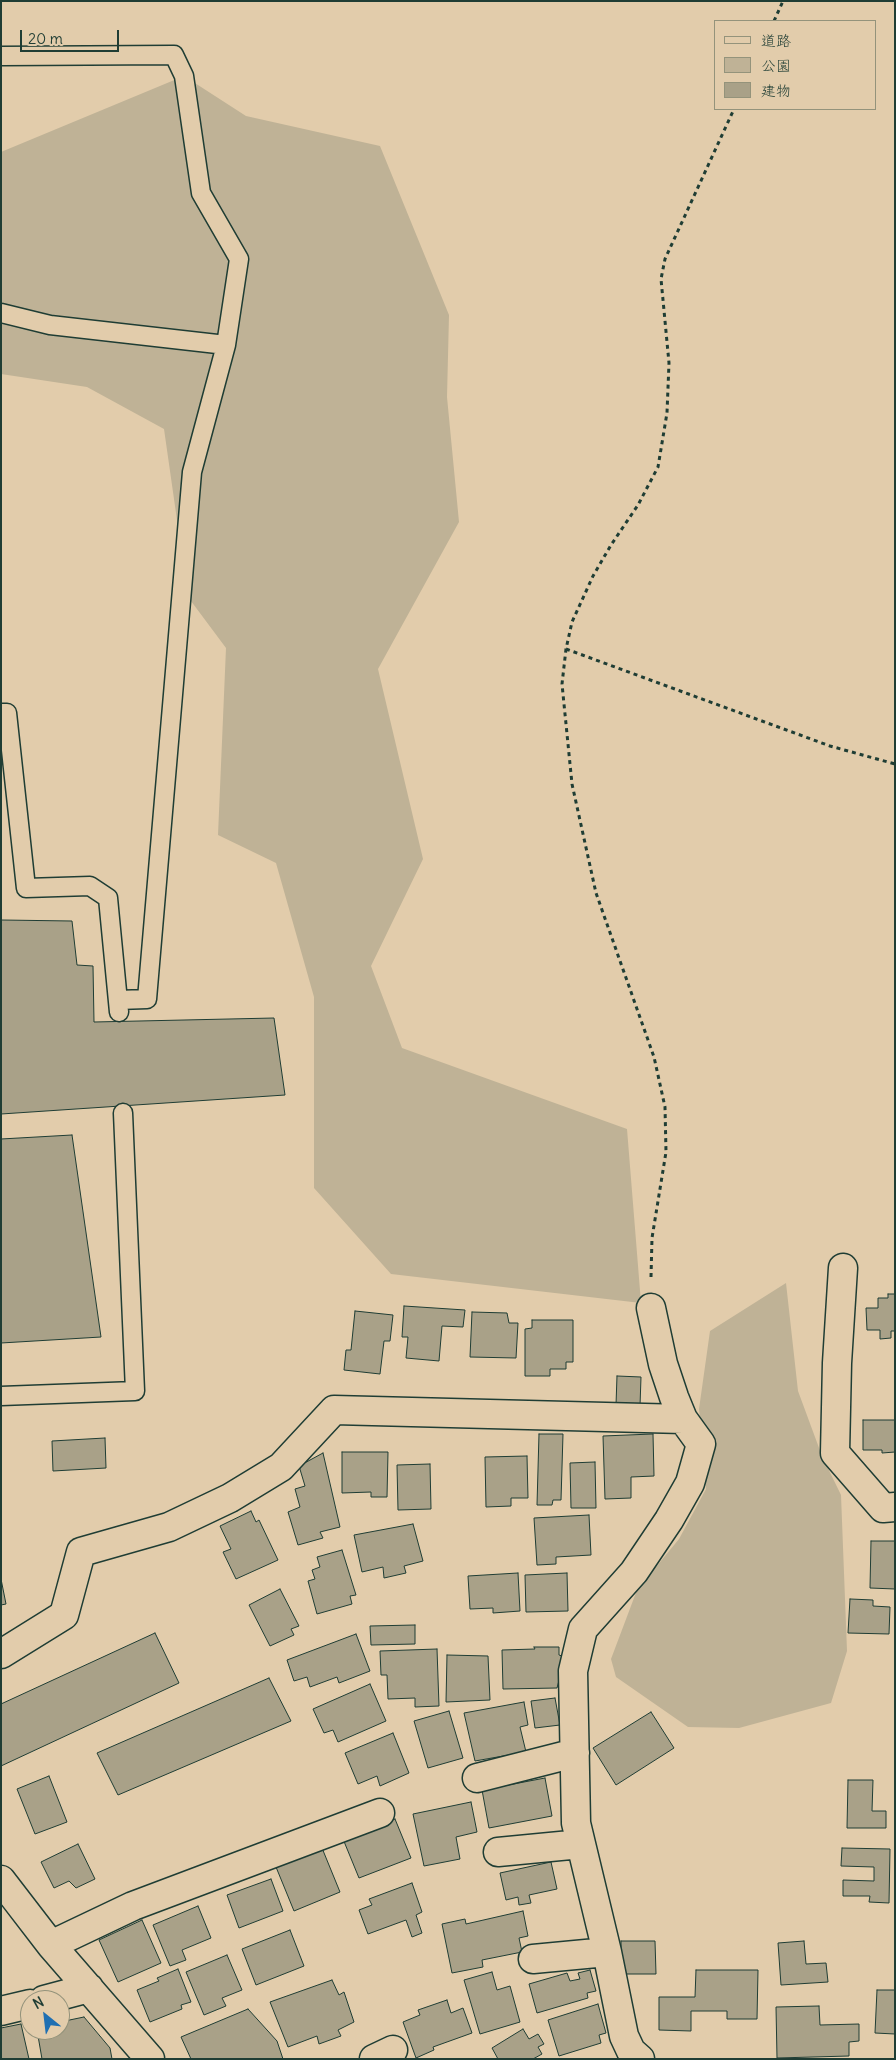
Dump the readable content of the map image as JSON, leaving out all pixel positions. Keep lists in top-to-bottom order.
{
  "legend": ["道路", "公園", "建物"],
  "scale_bar": "20 m",
  "north": "top left"
}
